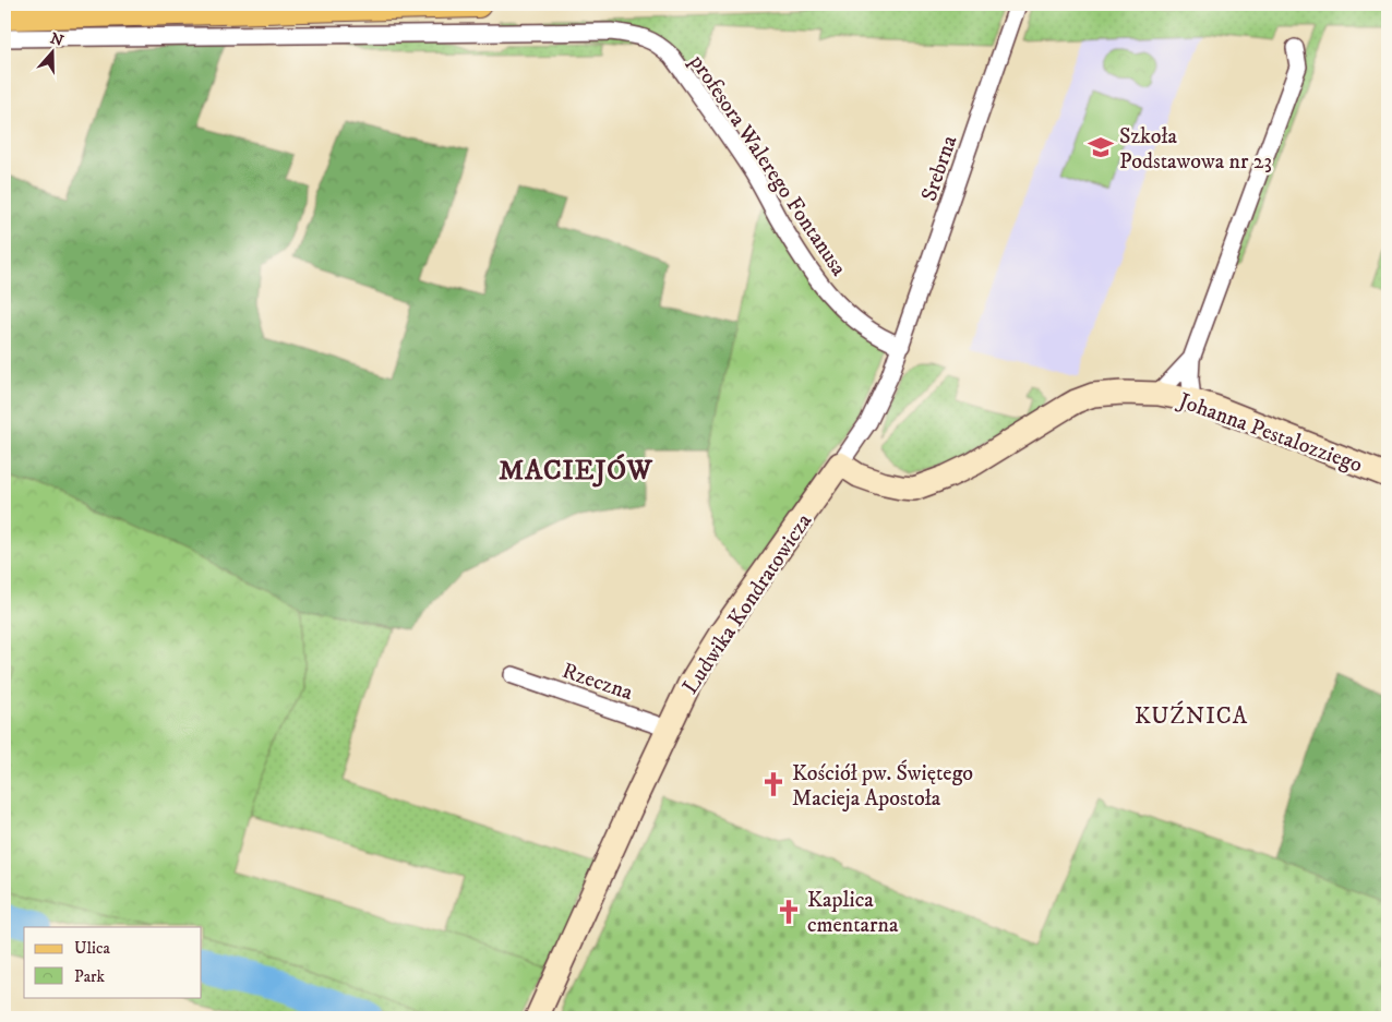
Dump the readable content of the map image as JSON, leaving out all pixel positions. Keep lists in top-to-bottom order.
{
  "streets": {
    "street": [
      "profesora Walerego Fontanusa",
      "Srebrna",
      "Johanna Pestalozziego",
      "Ludwika Kondratowicza",
      "Rzeczna"
    ]
  },
  "crossings": [
    ["profesora Walerego Fontanusa", "Srebrna"],
    ["profesora Walerego Fontanusa", "Ludwika Kondratowicza"],
    ["Srebrna", "Ludwika Kondratowicza"],
    ["Johanna Pestalozziego", "Ludwika Kondratowicza"],
    ["Ludwika Kondratowicza", "Rzeczna"]
  ],
  "districts": ["MACIEJÓW", "KUŹNICA"],
  "places": {
    "school or university": ["Szkoła Podstawowa nr 23"],
    "church": ["Kościół pw. Świętego Macieja Apostoła", "Kaplica cmentarna"]
  },
  "legend": ["Ulica", "Park"],
  "north": "top"
}
